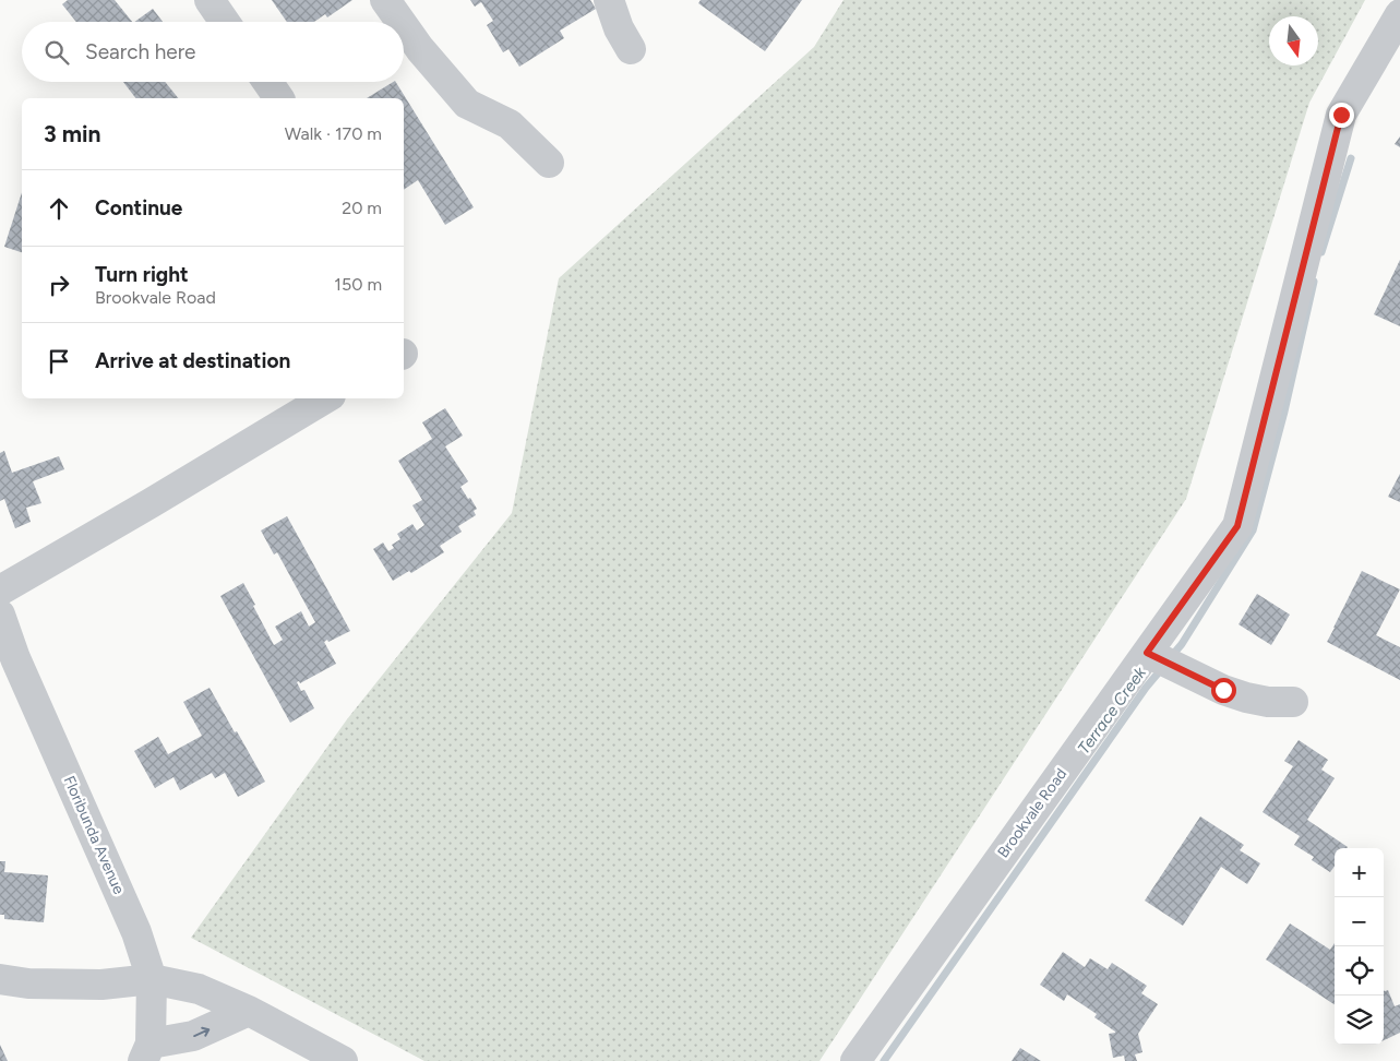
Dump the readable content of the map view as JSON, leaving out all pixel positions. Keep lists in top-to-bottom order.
{
  "streets": {
    "street": ["Brookvale Road", "Floribunda Avenue"]
  },
  "water": ["Terrace Creek"],
  "north": "bottom",
  "page": {
    "search": "Search here",
    "heading": ["3 min", "Walk · 170 m"],
    "list": [
      ["Continue", "20 m"],
      ["Turn right", "Brookvale Road", "150 m"],
      "Arrive at destination"
    ],
    "map_buttons": ["+", "−"]
  }
}
